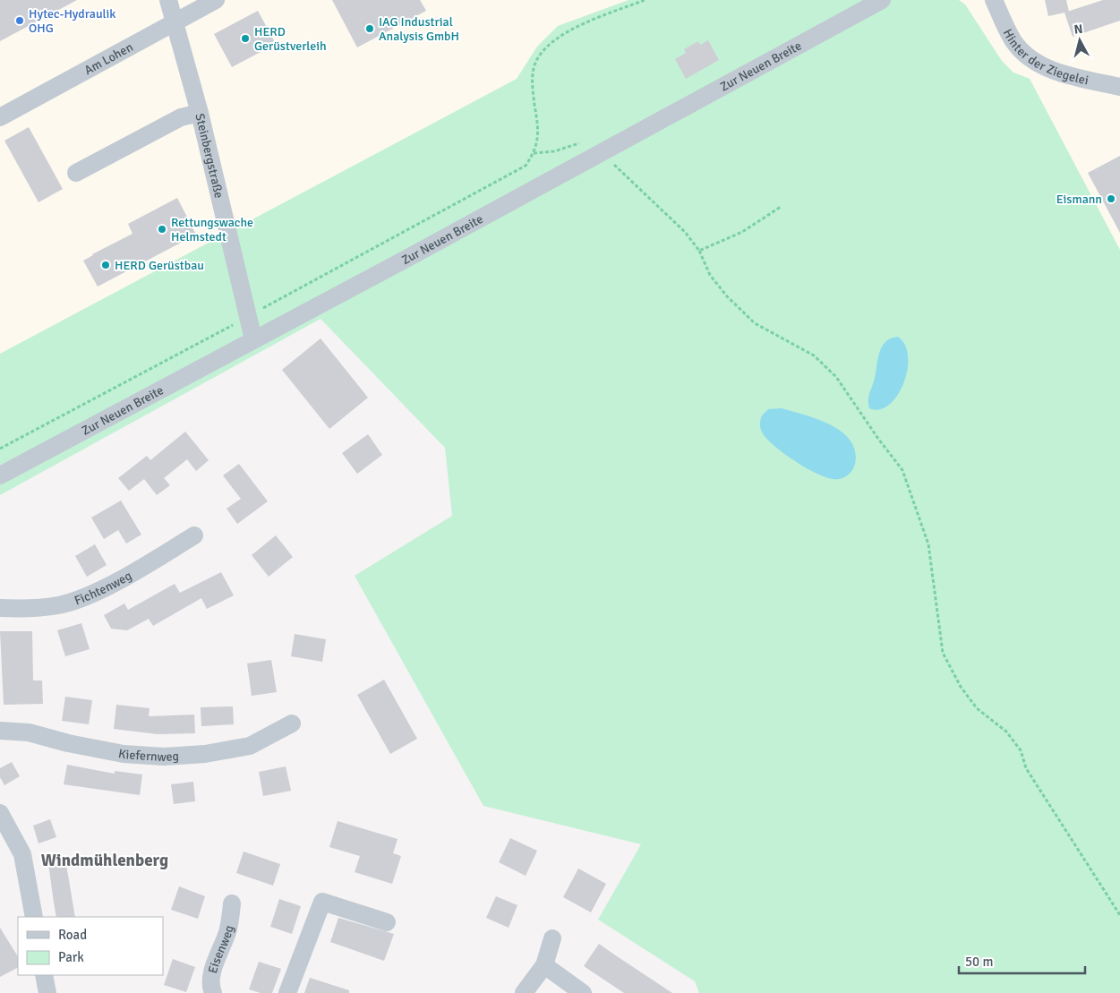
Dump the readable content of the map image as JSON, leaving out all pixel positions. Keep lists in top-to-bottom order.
{
  "streets": {
    "street": [
      "Hinter der Ziegelei",
      "Am Lohen",
      "Zur Neuen Breite",
      "Steinbergstraße",
      "Fichtenweg",
      "Kiefernweg",
      "Eisenweg"
    ]
  },
  "crossings": [
    ["Am Lohen", "Steinbergstraße"],
    ["Zur Neuen Breite", "Steinbergstraße"]
  ],
  "districts": ["Windmühlenberg"],
  "places": [
    "Hytec-Hydraulik OHG",
    "IAG Industrial Analysis GmbH",
    "HERD Gerüstverleih",
    "Eismann",
    "Rettungswache Helmstedt",
    "HERD Gerüstbau"
  ],
  "legend": ["Road", "Park"],
  "scale_bar": "50 m",
  "north": "top"
}
